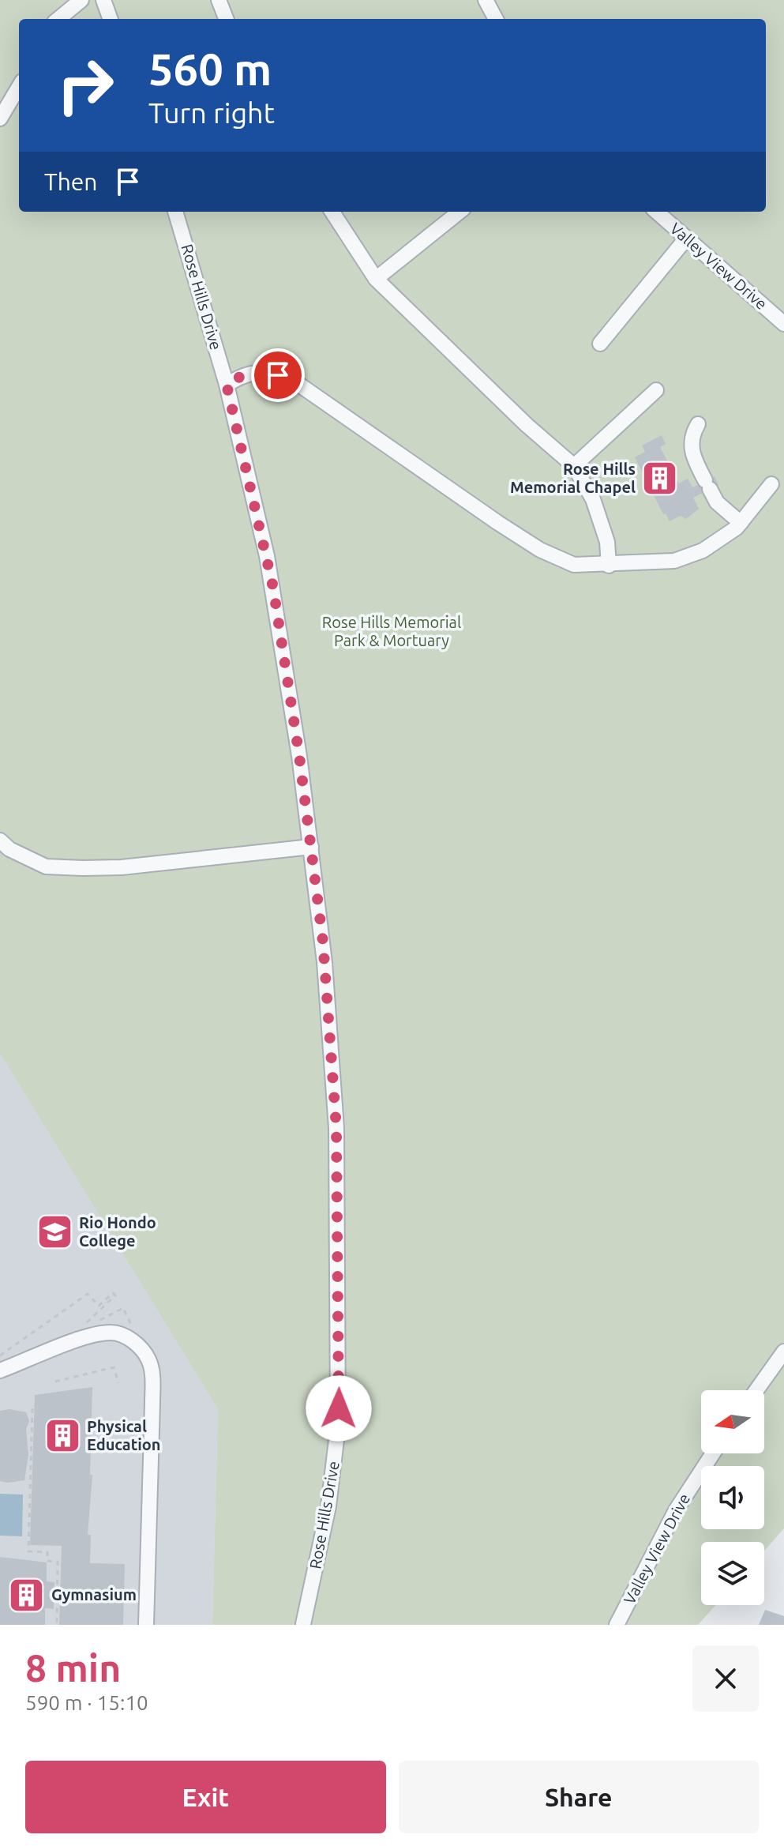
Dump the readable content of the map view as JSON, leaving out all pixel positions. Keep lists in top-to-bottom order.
{
  "streets": {
    "street": ["Valley View Drive", "Rose Hills Drive"]
  },
  "parks": ["Rose Hills Memorial Park & Mortuary"],
  "places": {
    "building": ["Rose Hills Memorial Chapel", "Physical Education", "Gymnasium"],
    "school or university": ["Rio Hondo College"]
  },
  "north": "left",
  "page": {
    "turn": ["560 m", "Turn right"],
    "then": "Then",
    "heading": ["8 min", "590 m · 15:10"],
    "buttons": ["Exit", "Share"]
  }
}
